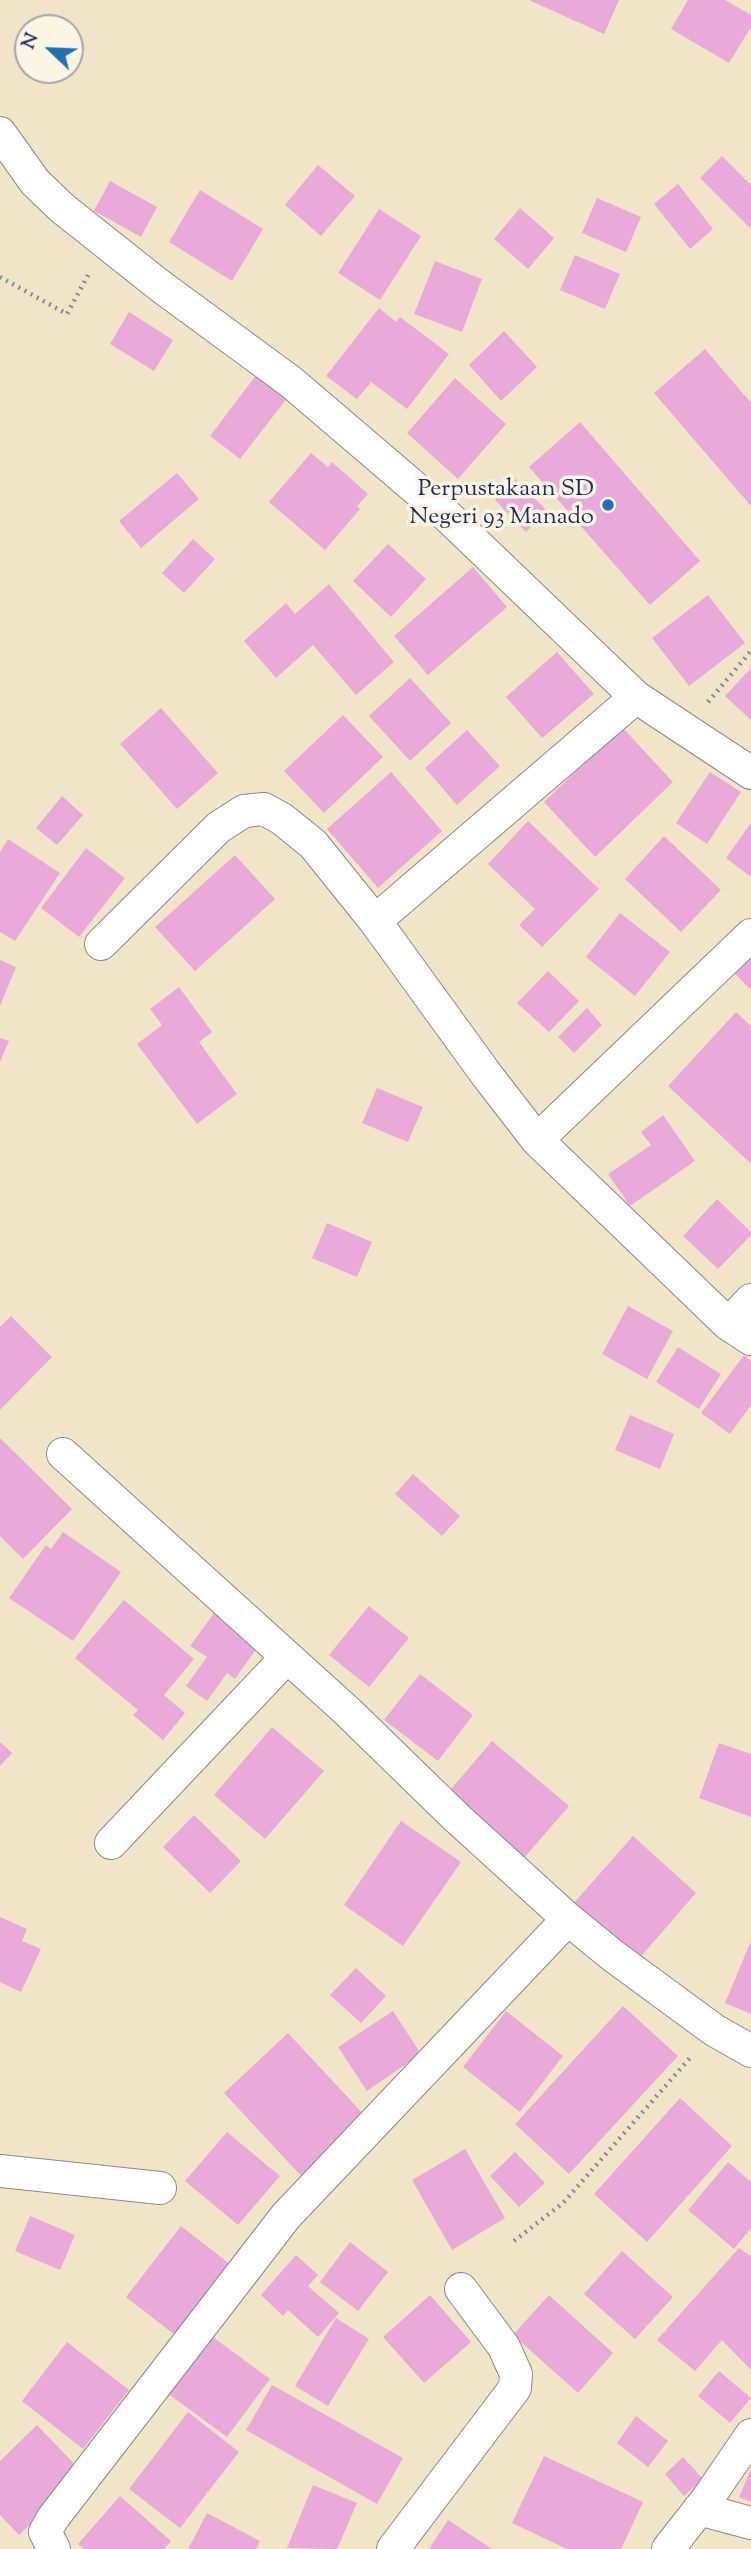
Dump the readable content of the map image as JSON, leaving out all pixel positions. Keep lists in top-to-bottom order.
{
  "places": ["Perpustakaan SD Negeri 93 Manado"],
  "north": "top left"
}
